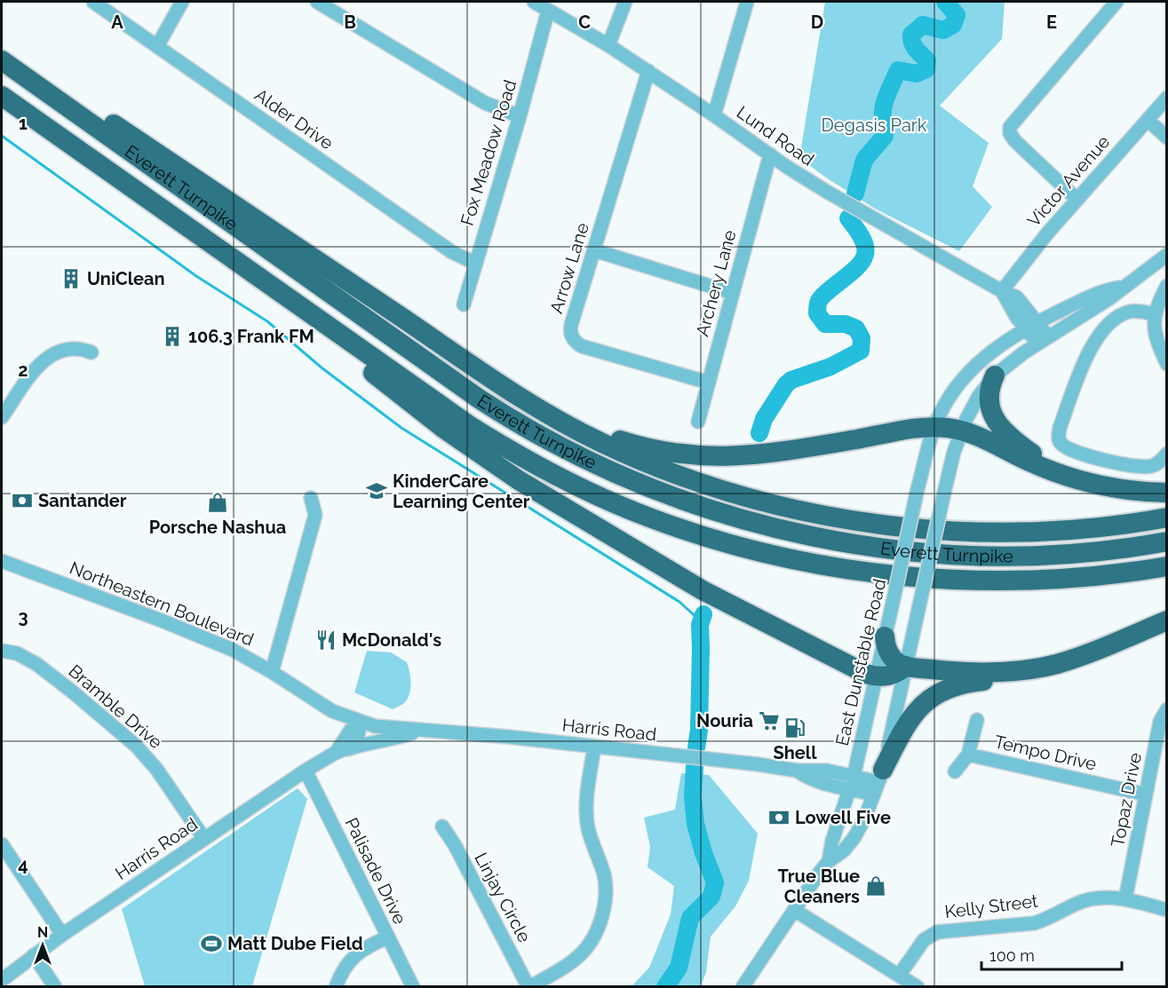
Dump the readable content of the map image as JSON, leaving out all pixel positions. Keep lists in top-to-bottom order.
{
  "streets": {
    "highway": ["Everett Turnpike"],
    "street": [
      "Alder Drive",
      "Lund Road",
      "Fox Meadow Road",
      "Victor Avenue",
      "Arrow Lane",
      "Archery Lane",
      "Northeastern Boulevard",
      "East Dunstable Road",
      "Bramble Drive",
      "Harris Road",
      "Tempo Drive",
      "Topaz Drive",
      "Palisade Drive",
      "Linjay Circle",
      "Kelly Street"
    ]
  },
  "crossings": [
    ["Alder Drive", "Fox Meadow Road"],
    ["Lund Road", "Fox Meadow Road"],
    ["Lund Road", "Victor Avenue"],
    ["Lund Road", "Arrow Lane"],
    ["Lund Road", "Archery Lane"],
    ["Lund Road", "East Dunstable Road"],
    ["Arrow Lane", "Archery Lane"],
    ["Northeastern Boulevard", "Harris Road"],
    ["East Dunstable Road", "Harris Road"],
    ["Bramble Drive", "Harris Road"],
    ["Harris Road", "Palisade Drive"],
    ["Tempo Drive", "Topaz Drive"],
    ["Topaz Drive", "Kelly Street"]
  ],
  "parks": ["Degasis Park"],
  "places": {
    "building": ["UniClean", "106.3 Frank FM"],
    "school or university": ["KinderCare Learning Center"],
    "bank": ["Santander", "Lowell Five"],
    "shop": ["Porsche Nashua", "True Blue Cleaners"],
    "restaurant": ["McDonald's"],
    "supermarket": ["Nouria"],
    "fuel station": ["Shell"],
    "sports": ["Matt Dube Field"]
  },
  "scale_bar": "100 m",
  "north": "top",
  "grid": {
    "columns": [
      "A",
      "B",
      "C",
      "D",
      "E"
    ],
    "rows": [
      "1",
      "2",
      "3",
      "4"
    ]
  }
}
